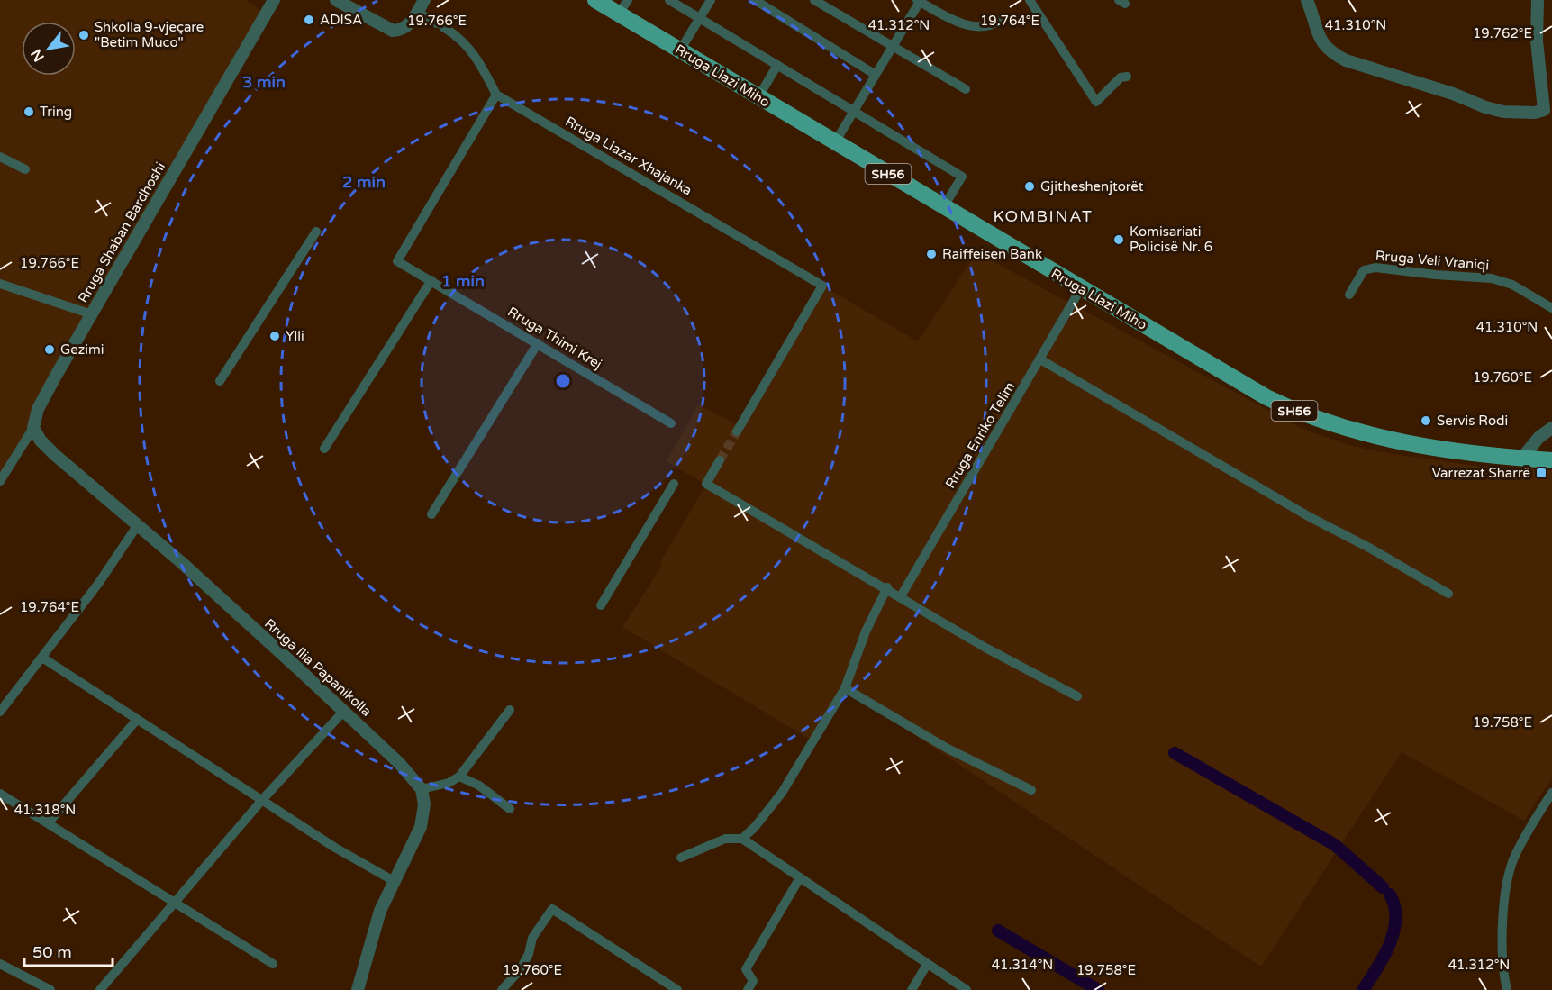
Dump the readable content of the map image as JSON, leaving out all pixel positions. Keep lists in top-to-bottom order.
{
  "streets": {
    "main road": ["Rruga Llazi Miho", "SH56"],
    "street": [
      "Rruga Llazar Xhajanka",
      "Rruga Shaban Bardhoshi",
      "Rruga Veli Vraniqi",
      "Rruga Thimi Krej",
      "Rruga Enriko Telim",
      "Rruga Ilia Papanikolla"
    ]
  },
  "crossings": [
    ["Rruga Llazi Miho", "Rruga Enriko Telim"],
    ["Rruga Llazar Xhajanka", "Rruga Thimi Krej"],
    ["Rruga Shaban Bardhoshi", "Rruga Ilia Papanikolla"]
  ],
  "districts": ["KOMBINAT"],
  "places": {
    "other": [
      "ADISA",
      "Shkolla 9-vjeçare \"Betim Muco\"",
      "Tring",
      "Gjitheshenjtorët",
      "Komisariati Policisë Nr. 6",
      "Raiffeisen Bank",
      "Ylli",
      "Gezimi",
      "Servis Rodi"
    ],
    "transit": ["Varrezat Sharrë"]
  },
  "scale_bar": "50 m",
  "north": "bottom left",
  "coordinates": [
    "19.764°E",
    "19.766°E",
    "41.312°N",
    "41.310°N",
    "19.762°E",
    "19.760°E",
    "19.758°E",
    "41.318°N",
    "41.314°N"
  ],
  "rings": ["3 min", "2 min", "1 min"]
}
